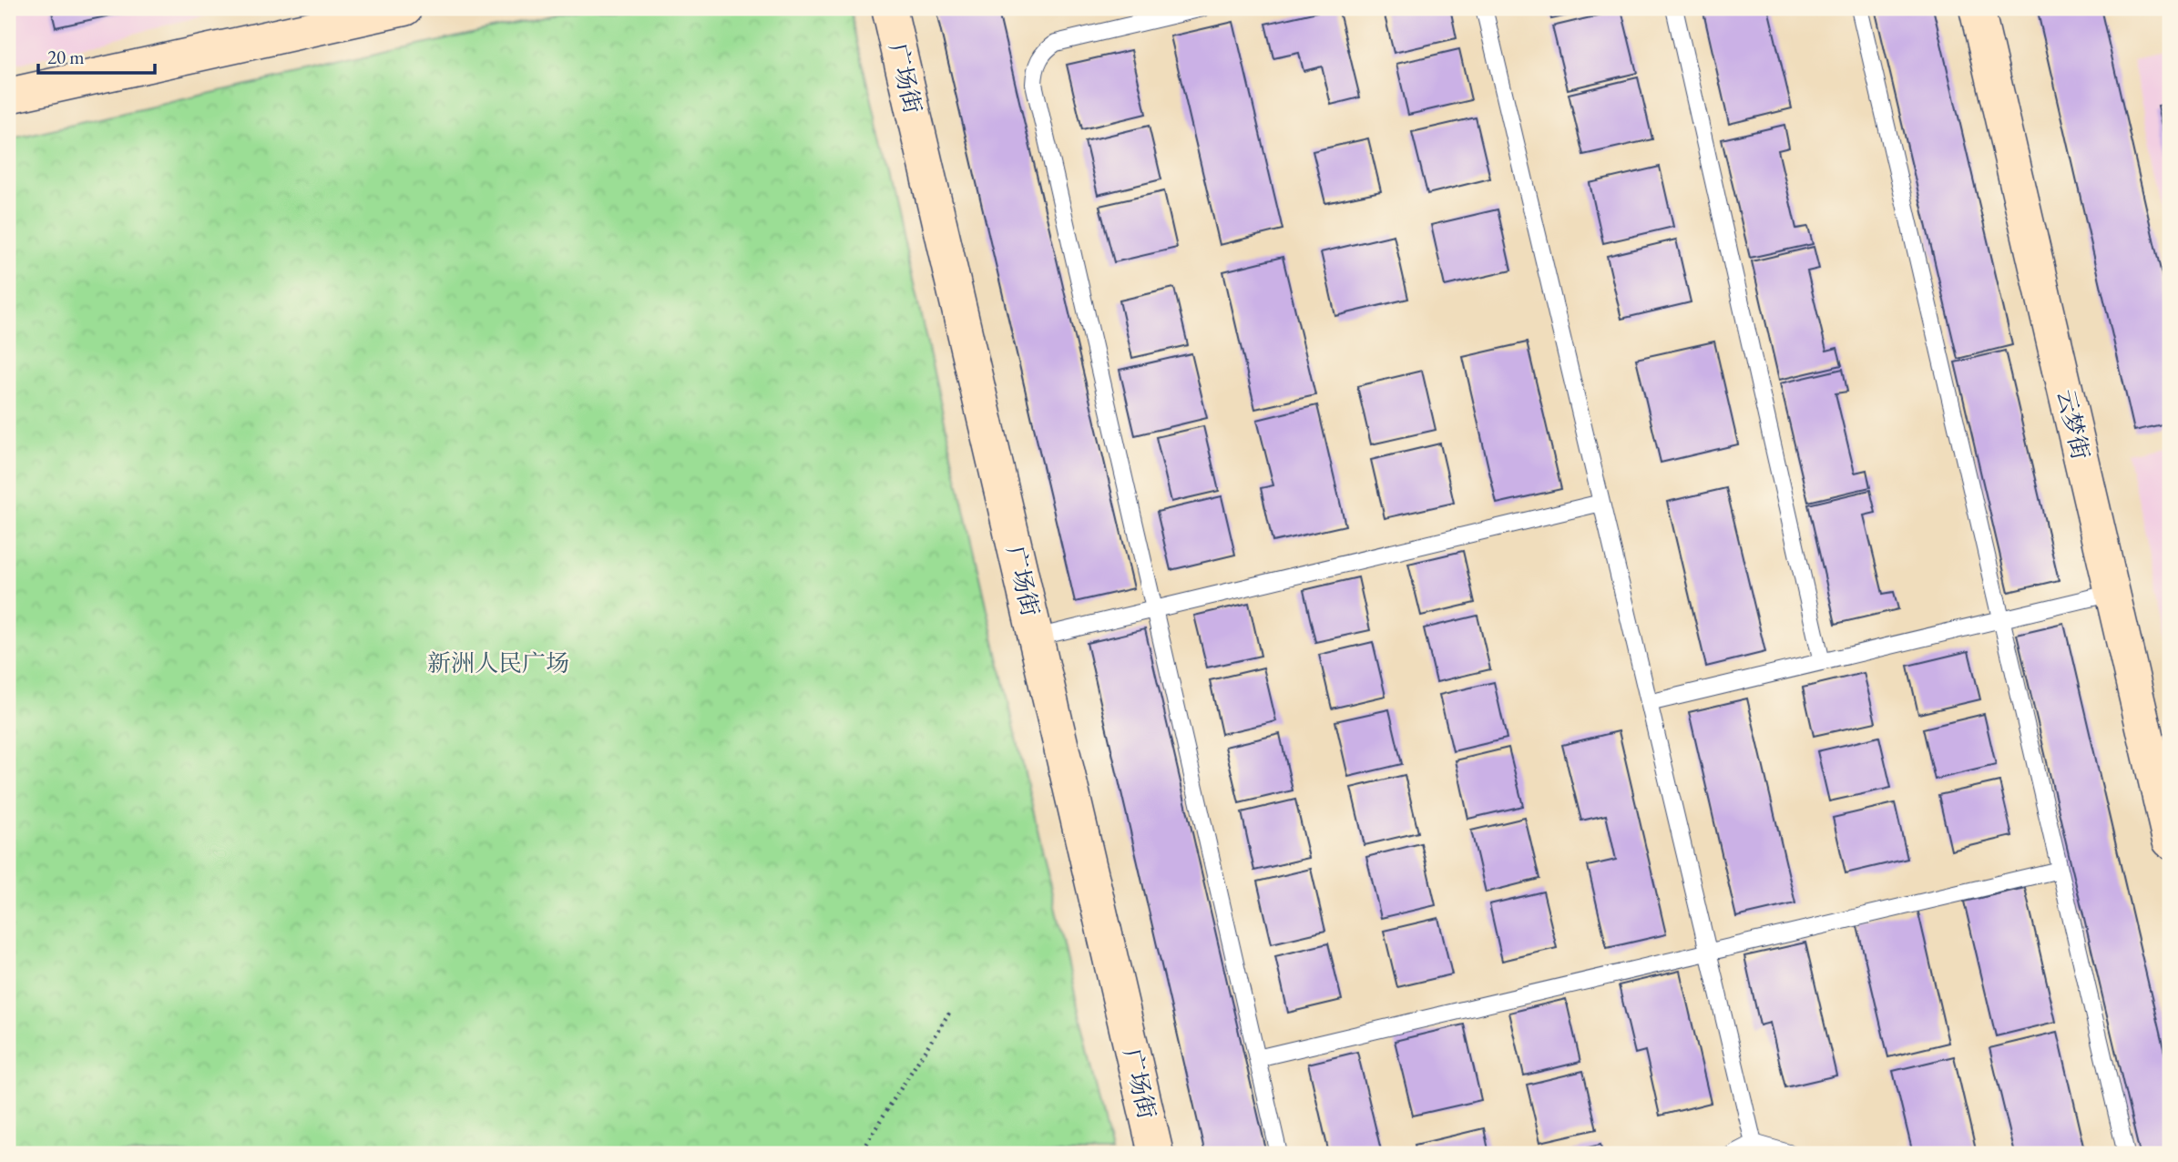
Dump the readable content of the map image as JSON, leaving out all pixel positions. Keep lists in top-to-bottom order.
{
  "streets": {
    "street": ["广场街", "云梦街"]
  },
  "parks": ["新洲人民广场"],
  "scale_bar": "20 m"
}
